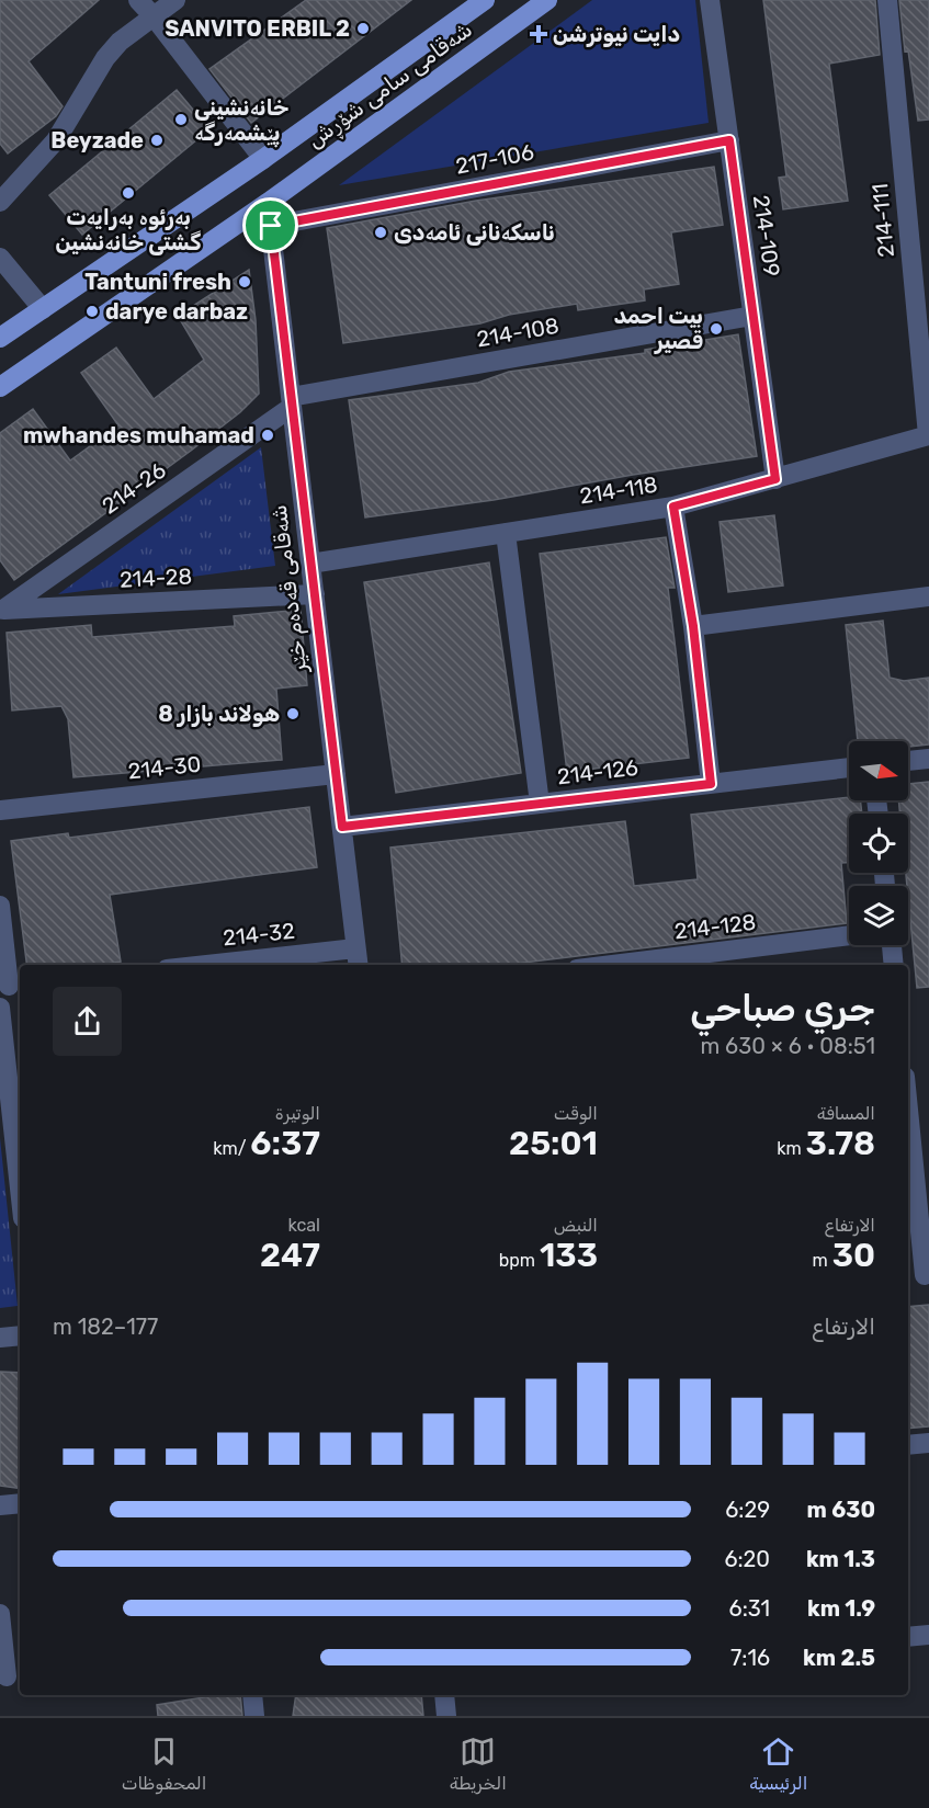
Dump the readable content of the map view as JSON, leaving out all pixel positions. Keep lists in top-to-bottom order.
{
  "streets": {
    "main road": ["شەقامی سامی شۆڕش"],
    "street": [
      "217-106",
      "214-111",
      "214-109",
      "214-108",
      "214-26",
      "214-118",
      "214-28",
      "شەقامی قەدەم خێر",
      "214-30",
      "214-126",
      "214-128",
      "214-32"
    ]
  },
  "crossings": [
    ["شەقامی سامی شۆڕش", "شەقامی قەدەم خێر"],
    ["217-106", "214-109"],
    ["217-106", "شەقامی قەدەم خێر"],
    ["214-111", "214-118"],
    ["214-109", "214-108"],
    ["214-109", "214-118"],
    ["214-108", "214-26"],
    ["214-108", "شەقامی قەدەم خێر"],
    ["214-26", "214-28"],
    ["214-26", "شەقامی قەدەم خێر"],
    ["214-118", "شەقامی قەدەم خێر"],
    ["214-28", "شەقامی قەدەم خێر"],
    ["شەقامی قەدەم خێر", "214-30"],
    ["شەقامی قەدەم خێر", "214-126"],
    ["شەقامی قەدەم خێر", "214-32"]
  ],
  "places": {
    "other": [
      "SANVITO ERBIL 2",
      "خانەنشینی پێشمەرگە",
      "Beyzade",
      "بەرئوە بەرایەت گشتی خانەنشین",
      "ناسکەنانی ئامەدی",
      "Tantuni fresh",
      "darye darbaz",
      "بيت احمد قصير",
      "mwhandes muhamad",
      "هولاند بازار 8"
    ],
    "health": ["دايت نيوترشن"]
  },
  "north": "right",
  "page": {
    "heading": ["جري صباحي", "08:51 · 6 × 630 m"],
    "stats": [
      ["المسافة", "3.78 km"],
      ["الوقت", "25:01"],
      ["الوتيرة", "6:37 /km"],
      ["الارتفاع", "30 m"],
      ["النبض", "133 bpm"],
      ["kcal", "247"]
    ],
    "chart": ["الارتفاع", "177–182 m"],
    "list": [
      {
        "name": "630 m",
        "note": "6:29"
      },
      {
        "name": "1.3 km",
        "note": "6:20"
      },
      {
        "name": "1.9 km",
        "note": "6:31"
      },
      {
        "name": "2.5 km",
        "note": "7:16"
      }
    ],
    "tabs": ["الرئيسية", "الخريطة", "المحفوظات"]
  }
}
